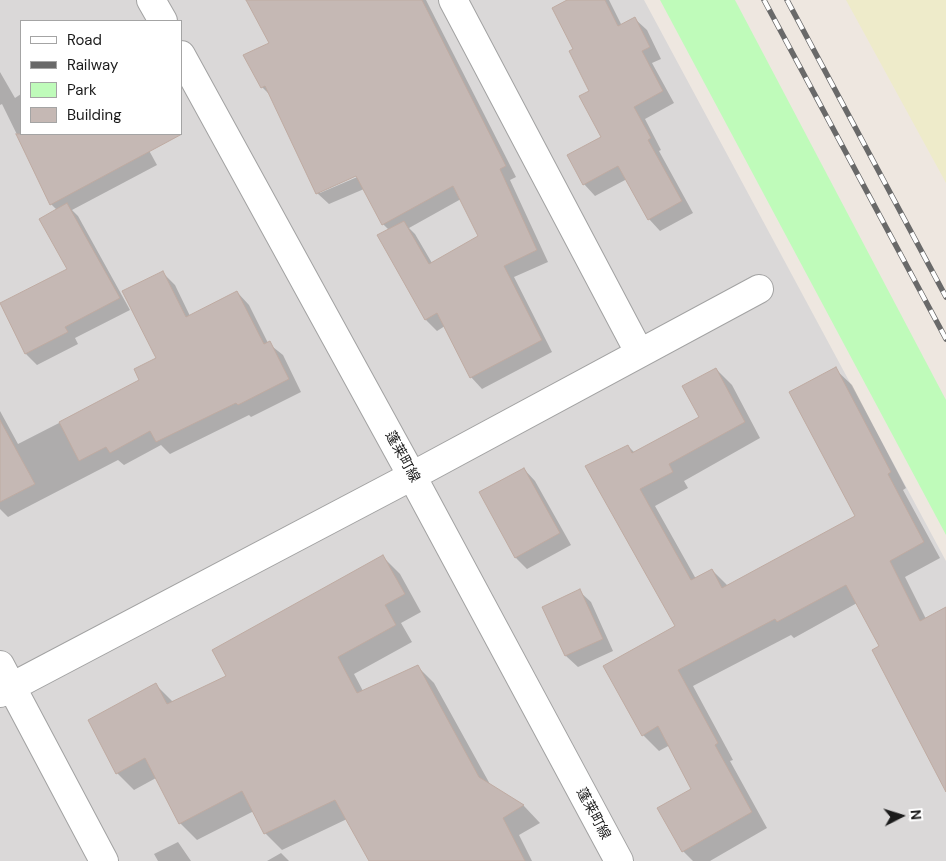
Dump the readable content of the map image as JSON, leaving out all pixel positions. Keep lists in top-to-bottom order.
{
  "streets": {
    "street": ["蓬莱町線"]
  },
  "legend": [
    "Road",
    "Railway",
    "Park",
    "Building"
  ],
  "north": "right"
}
